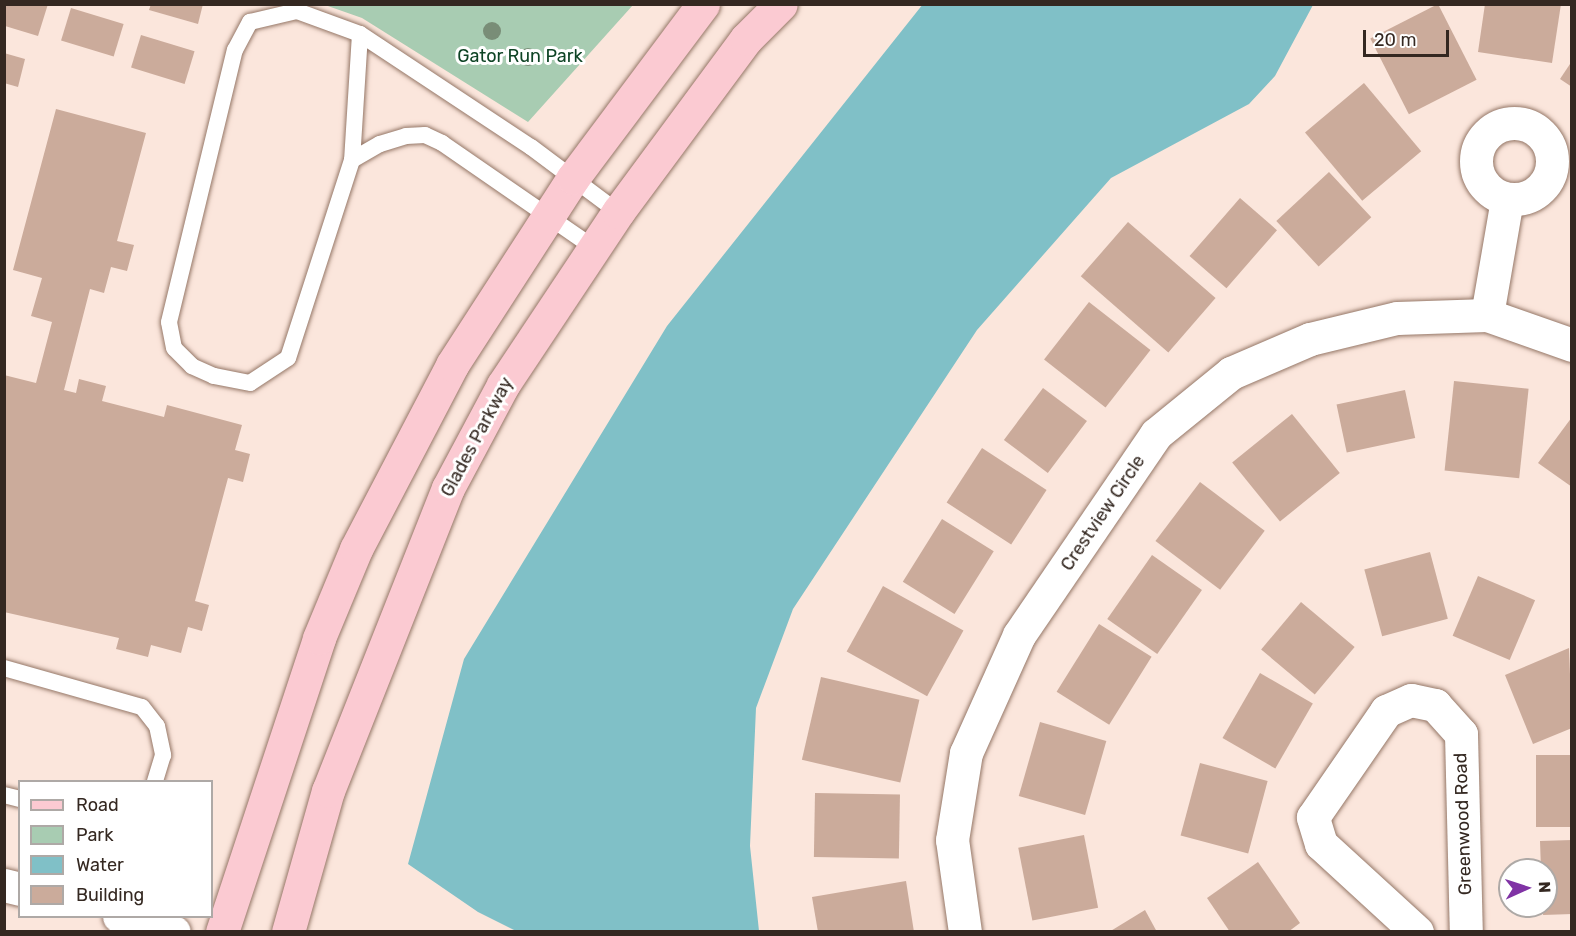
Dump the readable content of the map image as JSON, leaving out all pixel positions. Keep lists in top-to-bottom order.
{
  "streets": {
    "main road": ["Glades Parkway"],
    "street": ["Crestview Circle", "Greenwood Road"]
  },
  "parks": ["Gator Run Park"],
  "legend": [
    "Road",
    "Park",
    "Water",
    "Building"
  ],
  "scale_bar": "20 m",
  "north": "right"
}
